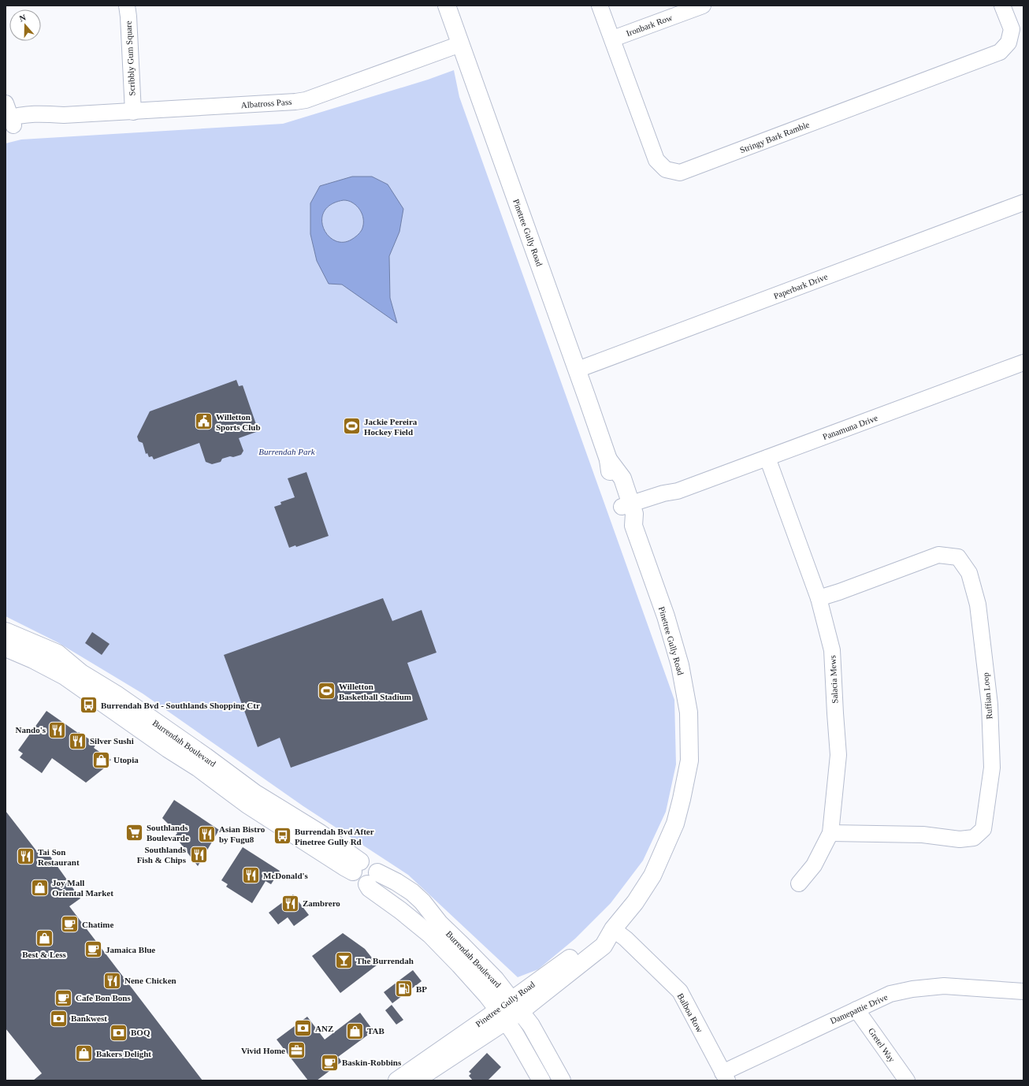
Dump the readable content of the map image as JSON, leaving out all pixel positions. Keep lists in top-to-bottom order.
{
  "streets": {
    "main road": ["Pinetree Gully Road", "Burrendah Boulevard"],
    "street": [
      "Ironbark Row",
      "Scribbly Gum Square",
      "Albatross Pass",
      "Stringy Bark Ramble",
      "Paperbark Drive",
      "Panamuna Drive",
      "Salacia Mews",
      "Ruffian Loop",
      "Damepattie Drive",
      "Balboa Row",
      "Gretel Way"
    ]
  },
  "crossings": [
    ["Ironbark Row", "Stringy Bark Ramble"],
    ["Scribbly Gum Square", "Albatross Pass"],
    ["Albatross Pass", "Pinetree Gully Road"],
    ["Pinetree Gully Road", "Paperbark Drive"],
    ["Pinetree Gully Road", "Panamuna Drive"],
    ["Pinetree Gully Road", "Burrendah Boulevard"],
    ["Pinetree Gully Road", "Balboa Row"],
    ["Panamuna Drive", "Salacia Mews"],
    ["Salacia Mews", "Ruffian Loop"],
    ["Damepattie Drive", "Balboa Row"],
    ["Damepattie Drive", "Gretel Way"]
  ],
  "parks": ["Burrendah Park"],
  "places": {
    "public building": ["Willetton Sports Club"],
    "sports": ["Jackie Pereira Hockey Field", "Willetton Basketball Stadium"],
    "bus stop": ["Burrendah Bvd - Southlands Shopping Ctr", "Burrendah Bvd After Pinetree Gully Rd"],
    "restaurant": [
      "Nando's",
      "Silver Sushi",
      "Asian Bistro by Fugu8",
      "Southlands Fish & Chips",
      "Tai Son Restaurant",
      "McDonald's",
      "Zambrero",
      "Nene Chicken"
    ],
    "shop": [
      "Utopia",
      "Joy Mall Oriental Market",
      "Best & Less",
      "TAB",
      "Bakers Delight"
    ],
    "supermarket": ["Southlands Boulevarde"],
    "cafe": [
      "Chatime",
      "Jamaica Blue",
      "Cafe Bon Bons",
      "Baskin-Robbins"
    ],
    "bar": ["The Burrendah"],
    "fuel station": ["BP"],
    "bank": ["Bankwest", "ANZ", "BOQ"],
    "office": ["Vivid Home"]
  },
  "north": "top"
}
